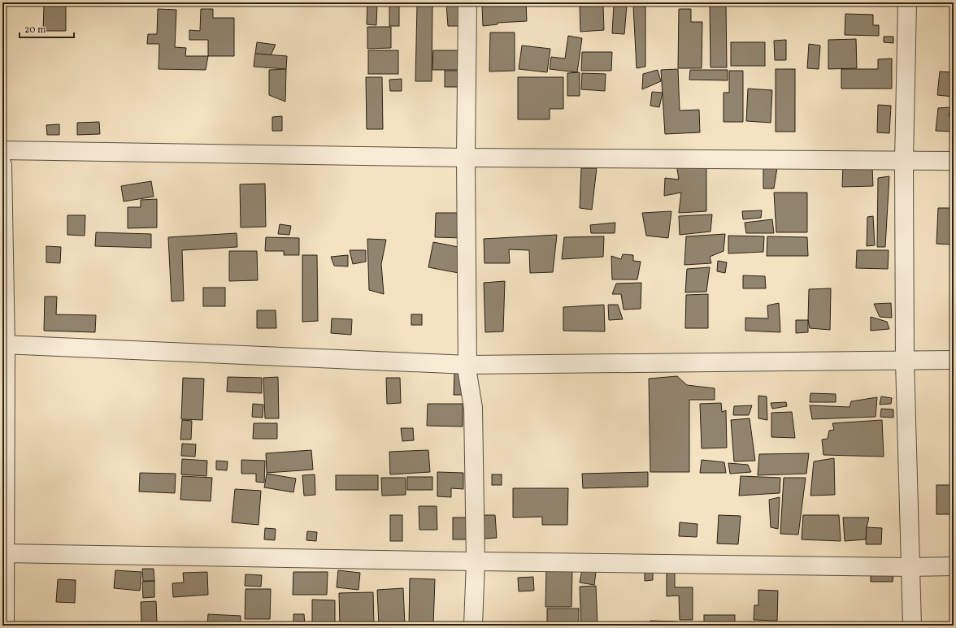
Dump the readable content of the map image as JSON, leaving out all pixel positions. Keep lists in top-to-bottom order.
{
  "scale_bar": "20 m"
}
